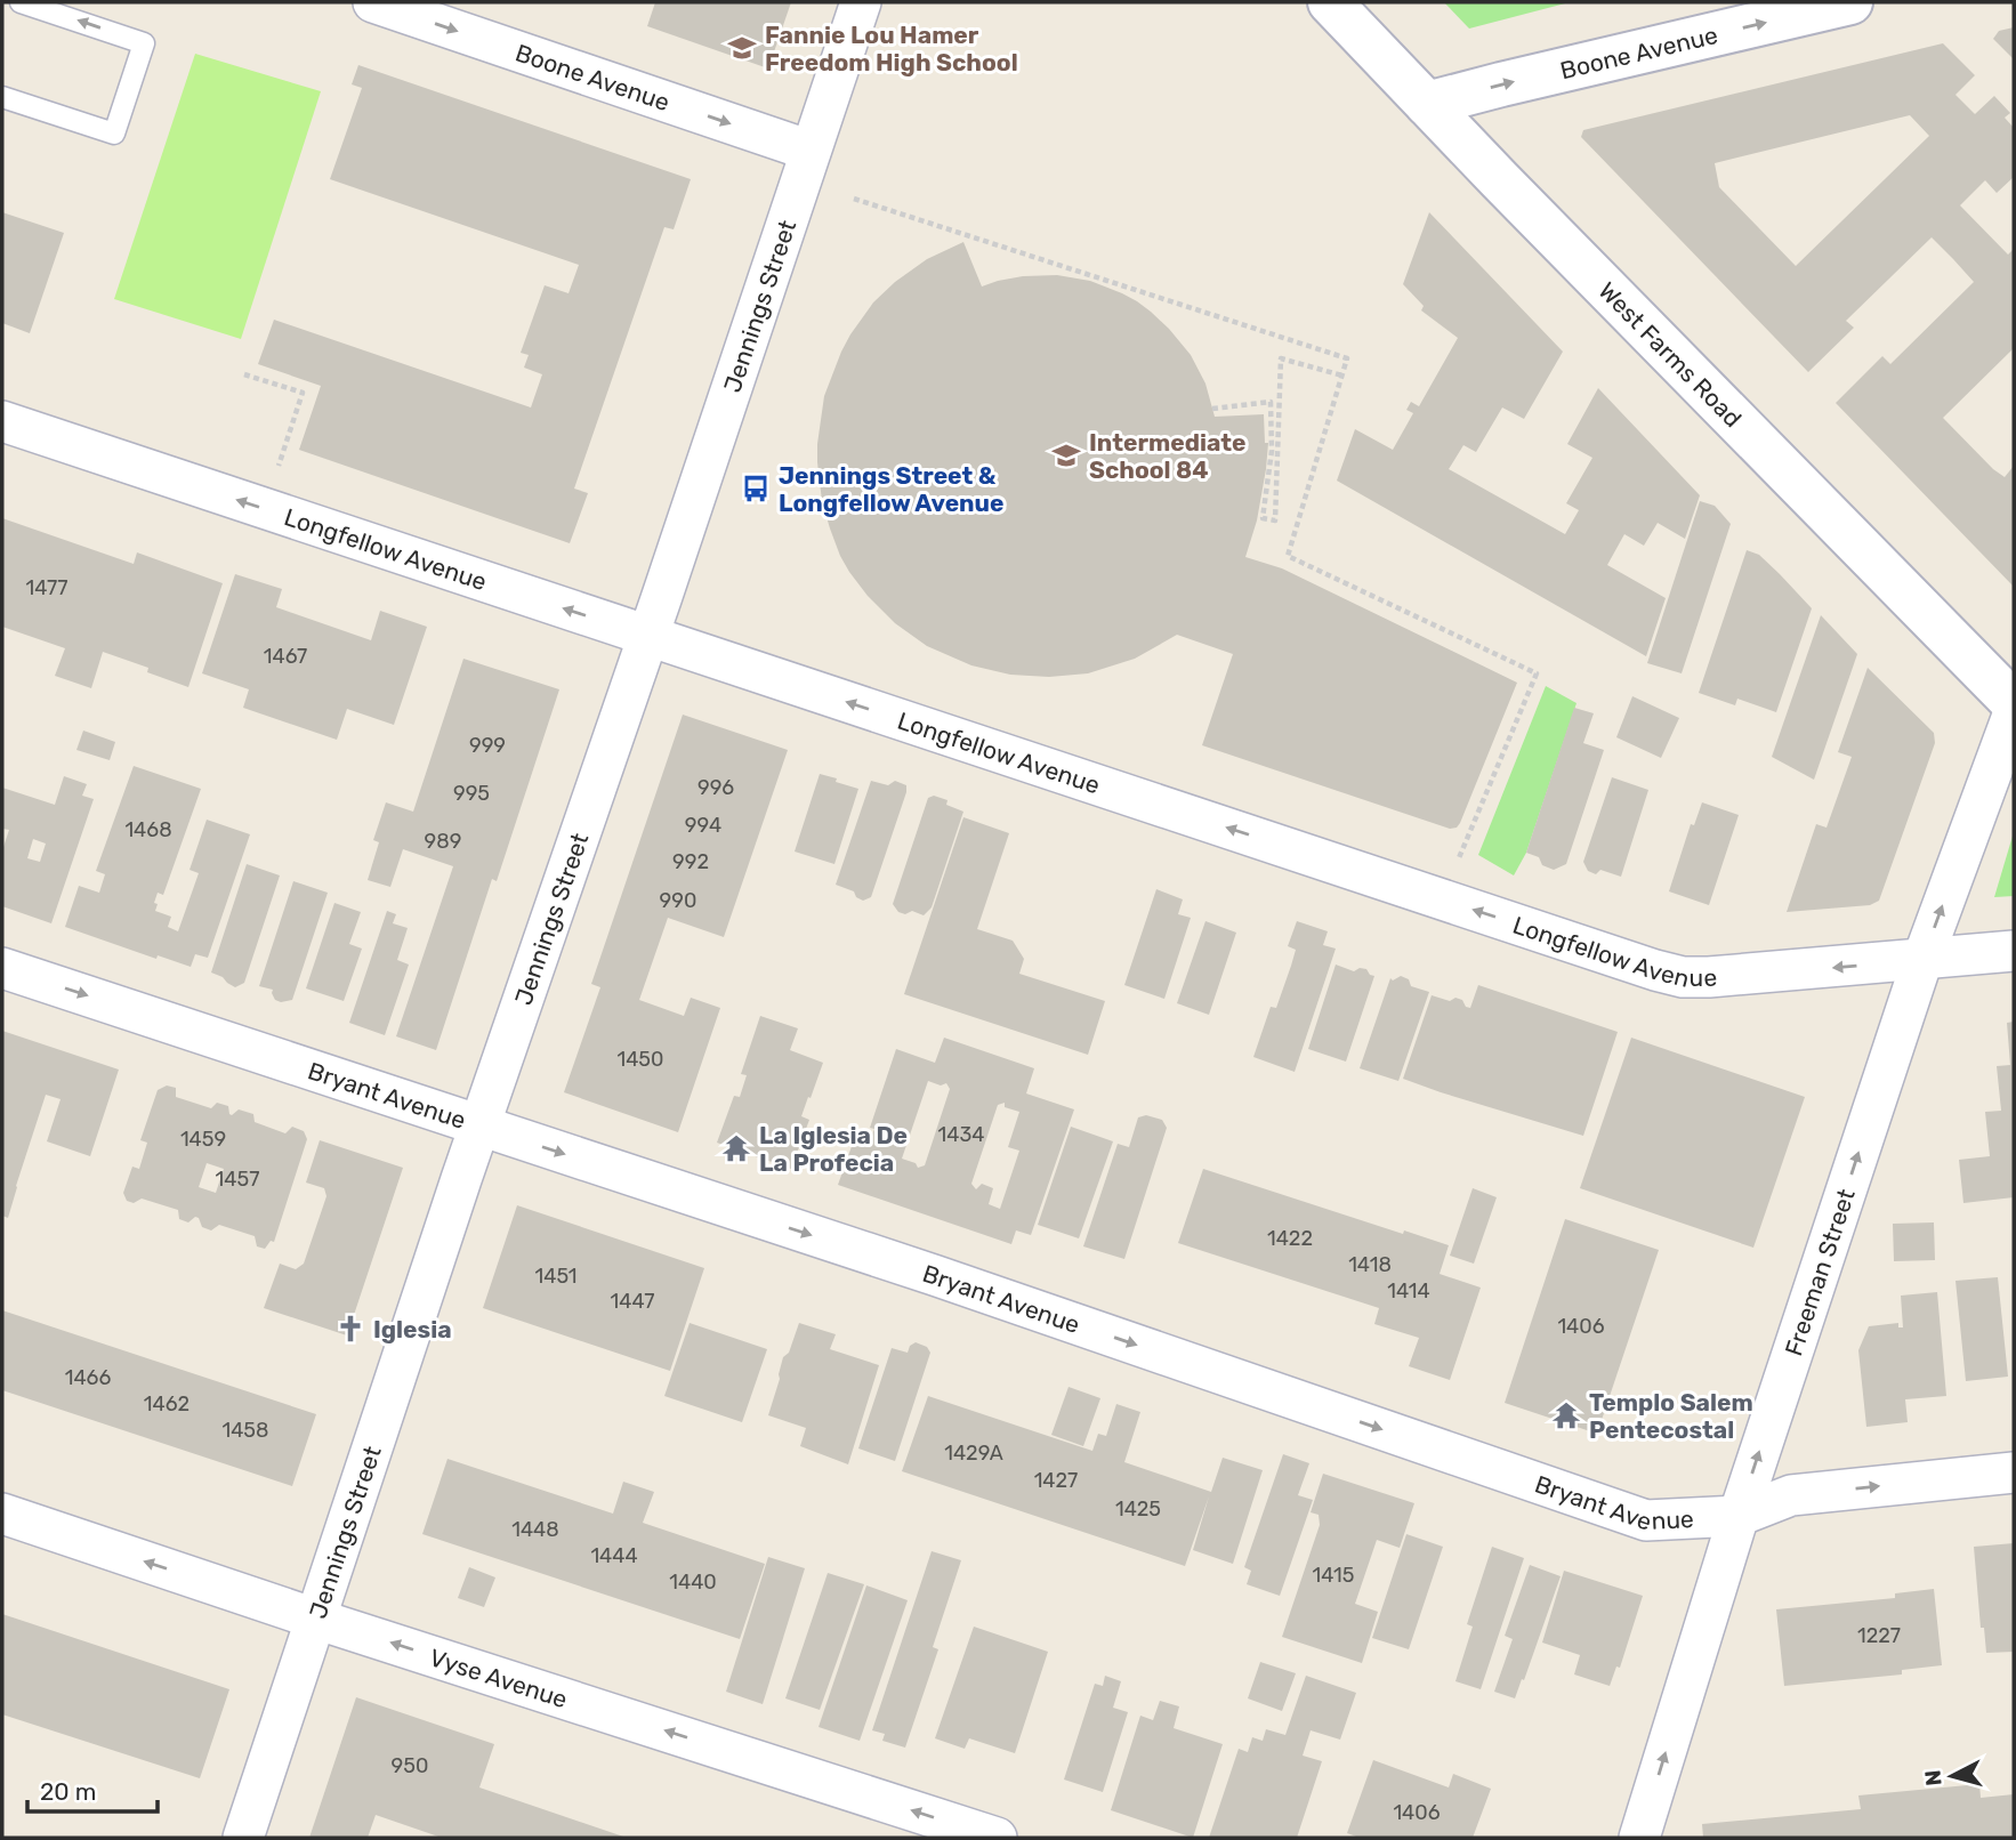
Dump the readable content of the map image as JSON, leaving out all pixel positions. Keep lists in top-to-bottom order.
{
  "streets": {
    "street": [
      "Boone Avenue",
      "Jennings Street",
      "West Farms Road",
      "Longfellow Avenue",
      "Bryant Avenue",
      "Freeman Street",
      "Vyse Avenue"
    ]
  },
  "crossings": [
    ["Boone Avenue", "Jennings Street"],
    ["Boone Avenue", "West Farms Road"],
    ["Jennings Street", "Longfellow Avenue"],
    ["Jennings Street", "Bryant Avenue"],
    ["Jennings Street", "Vyse Avenue"],
    ["Longfellow Avenue", "Freeman Street"],
    ["Bryant Avenue", "Freeman Street"]
  ],
  "one_way": [
    "Boone Avenue",
    "Longfellow Avenue",
    "Bryant Avenue",
    "Freeman Street",
    "Vyse Avenue"
  ],
  "places": {
    "school or university": ["Fannie Lou Hamer Freedom High School", "Intermediate School 84"],
    "bus stop": ["Jennings Street & Longfellow Avenue"],
    "temple": ["La Iglesia De La Profecia", "Templo Salem Pentecostal"],
    "church": ["Iglesia"]
  },
  "house_numbers": [
    "1477",
    "1467",
    "999",
    "996",
    "995",
    "994",
    "1468",
    "989",
    "992",
    "990",
    "1450",
    "1434",
    "1459",
    "1457",
    "1422",
    "1418",
    "1451",
    "1414",
    "1447",
    "1406",
    "1466",
    "1462",
    "1458",
    "1429A",
    "1427",
    "1425",
    "1448",
    "1444",
    "1415",
    "1440",
    "1227",
    "950",
    "1406"
  ],
  "scale_bar": "20 m",
  "north": "left"
}
